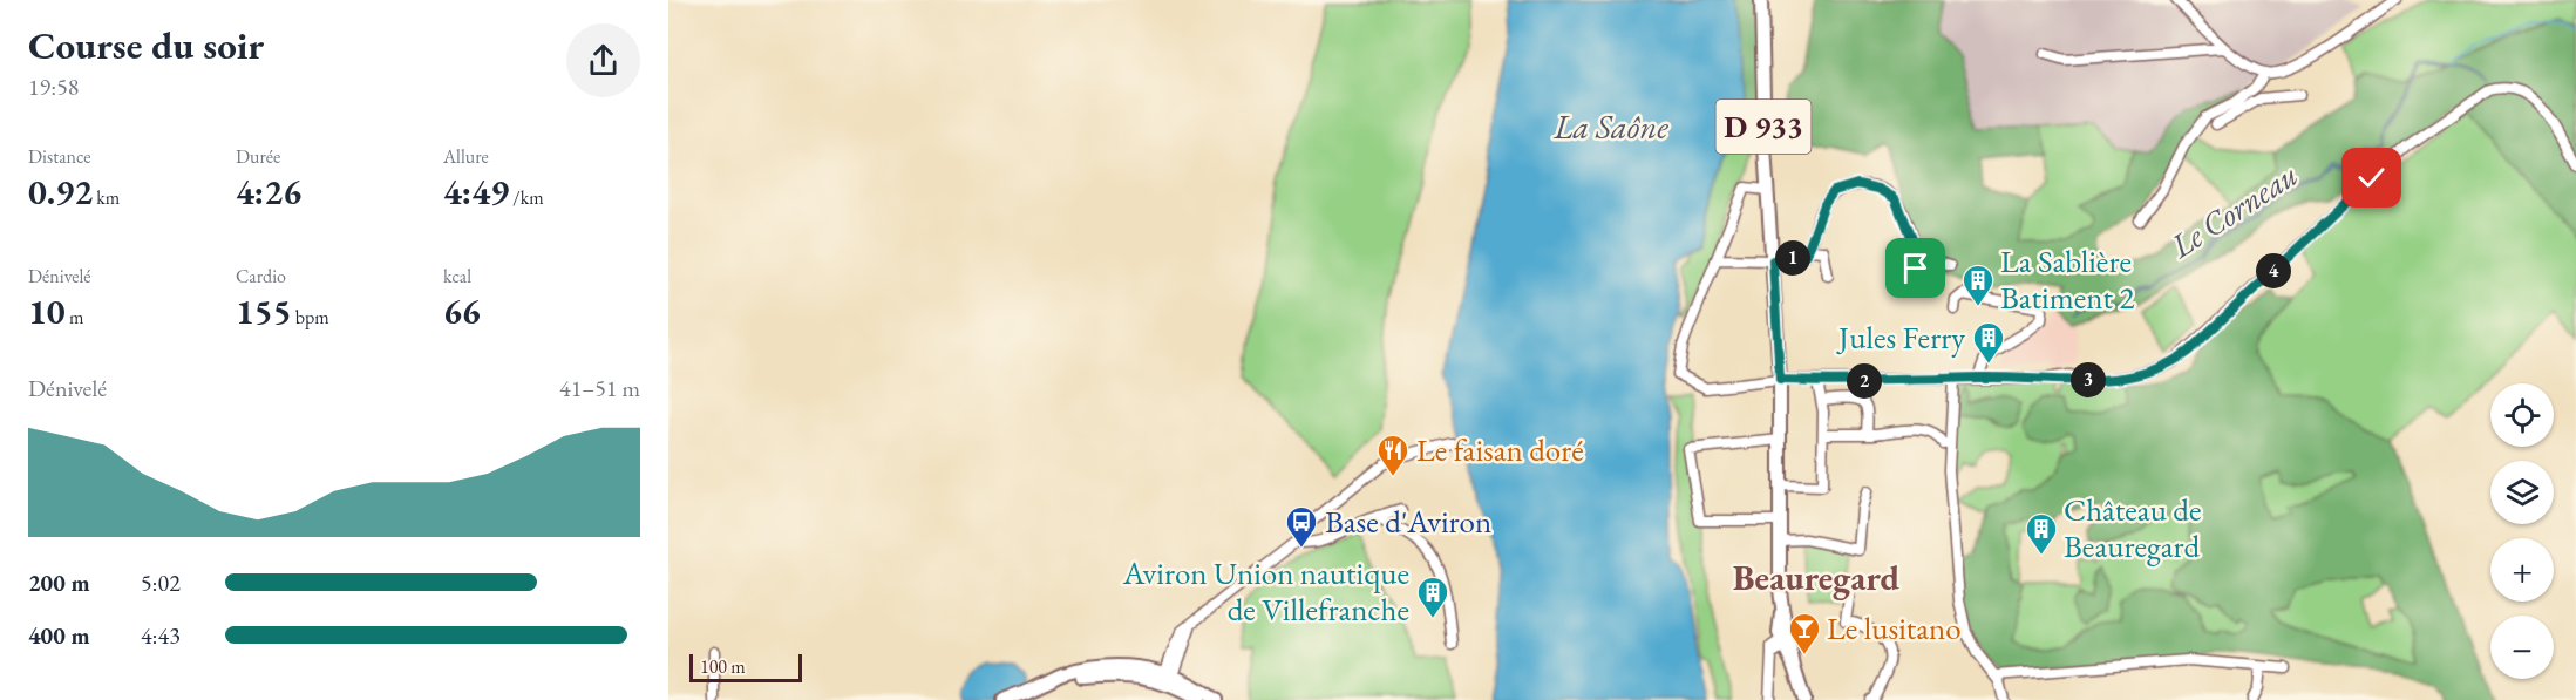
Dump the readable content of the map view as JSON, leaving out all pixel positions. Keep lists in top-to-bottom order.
{
  "streets": {
    "main road": ["D 933"]
  },
  "districts": ["Beauregard"],
  "water": ["La Saône", "Le Corneau"],
  "places": {
    "building": [
      "La Sablière Batiment 2",
      "Jules Ferry",
      "Château de Beauregard",
      "Aviron Union nautique de Villefranche"
    ],
    "restaurant": ["Le faisan doré"],
    "bus stop": ["Base d'Aviron"],
    "bar": ["Le lusitano"]
  },
  "scale_bar": "100 m",
  "page": {
    "heading": ["Course du soir", "19:58"],
    "stats": [
      ["Distance", "0.92 km"],
      ["Durée", "4:26"],
      ["Allure", "4:49 /km"],
      ["Dénivelé", "10 m"],
      ["Cardio", "155 bpm"],
      ["kcal", "66"]
    ],
    "pins": [
      "1",
      "4",
      "3",
      "2"
    ],
    "chart": ["Dénivelé", "41–51 m"],
    "map_buttons": ["+", "−"],
    "list": [
      {
        "name": "200 m",
        "note": "5:02"
      },
      {
        "name": "400 m",
        "note": "4:43"
      }
    ],
    "scale": "100 m"
  }
}
